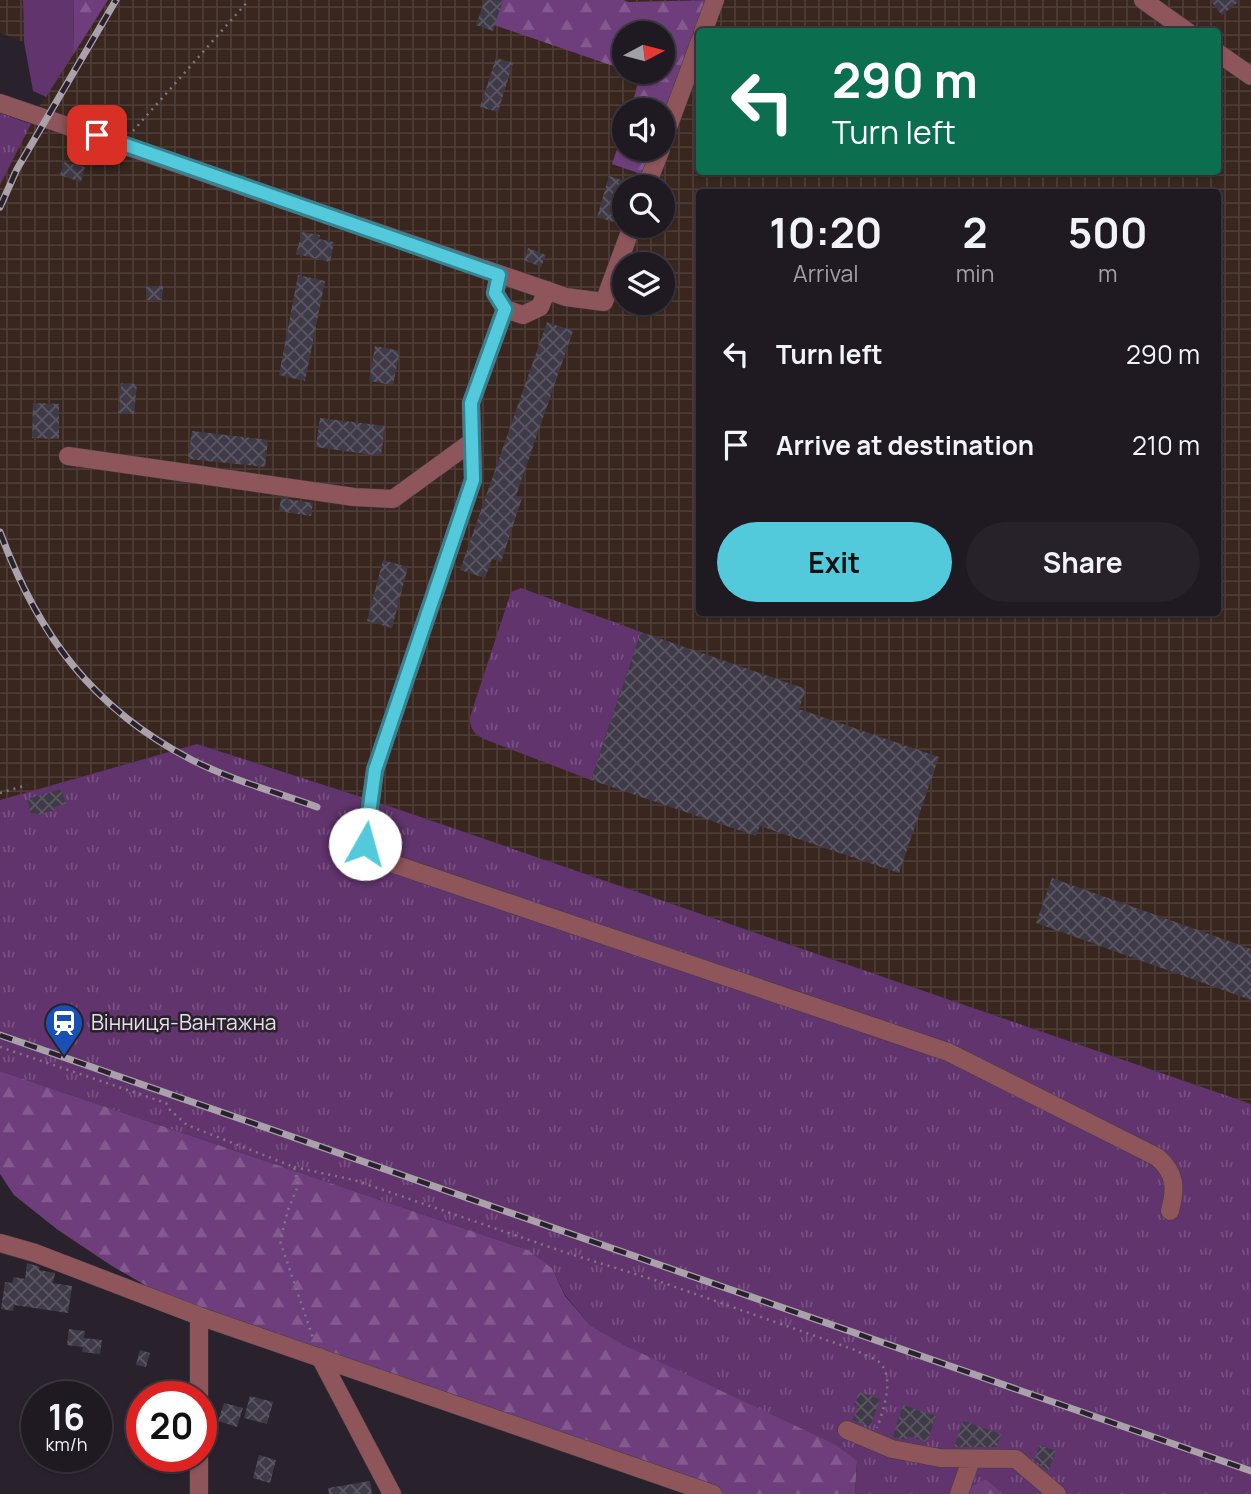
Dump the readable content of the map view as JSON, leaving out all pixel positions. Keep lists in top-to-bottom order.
{
  "places": {
    "station": ["Вінниця-Вантажна"]
  },
  "north": "right",
  "page": {
    "turn": ["290 m", "Turn left"],
    "eta": [
      "10:20",
      "Arrival",
      "2",
      "min",
      "500",
      "m"
    ],
    "list": [
      {
        "name": "Turn left",
        "value": "290 m"
      },
      {
        "name": "Arrive at destination",
        "value": "210 m"
      }
    ],
    "buttons": ["Exit", "Share"],
    "speed": "16 km/h",
    "limit": "20"
  }
}
